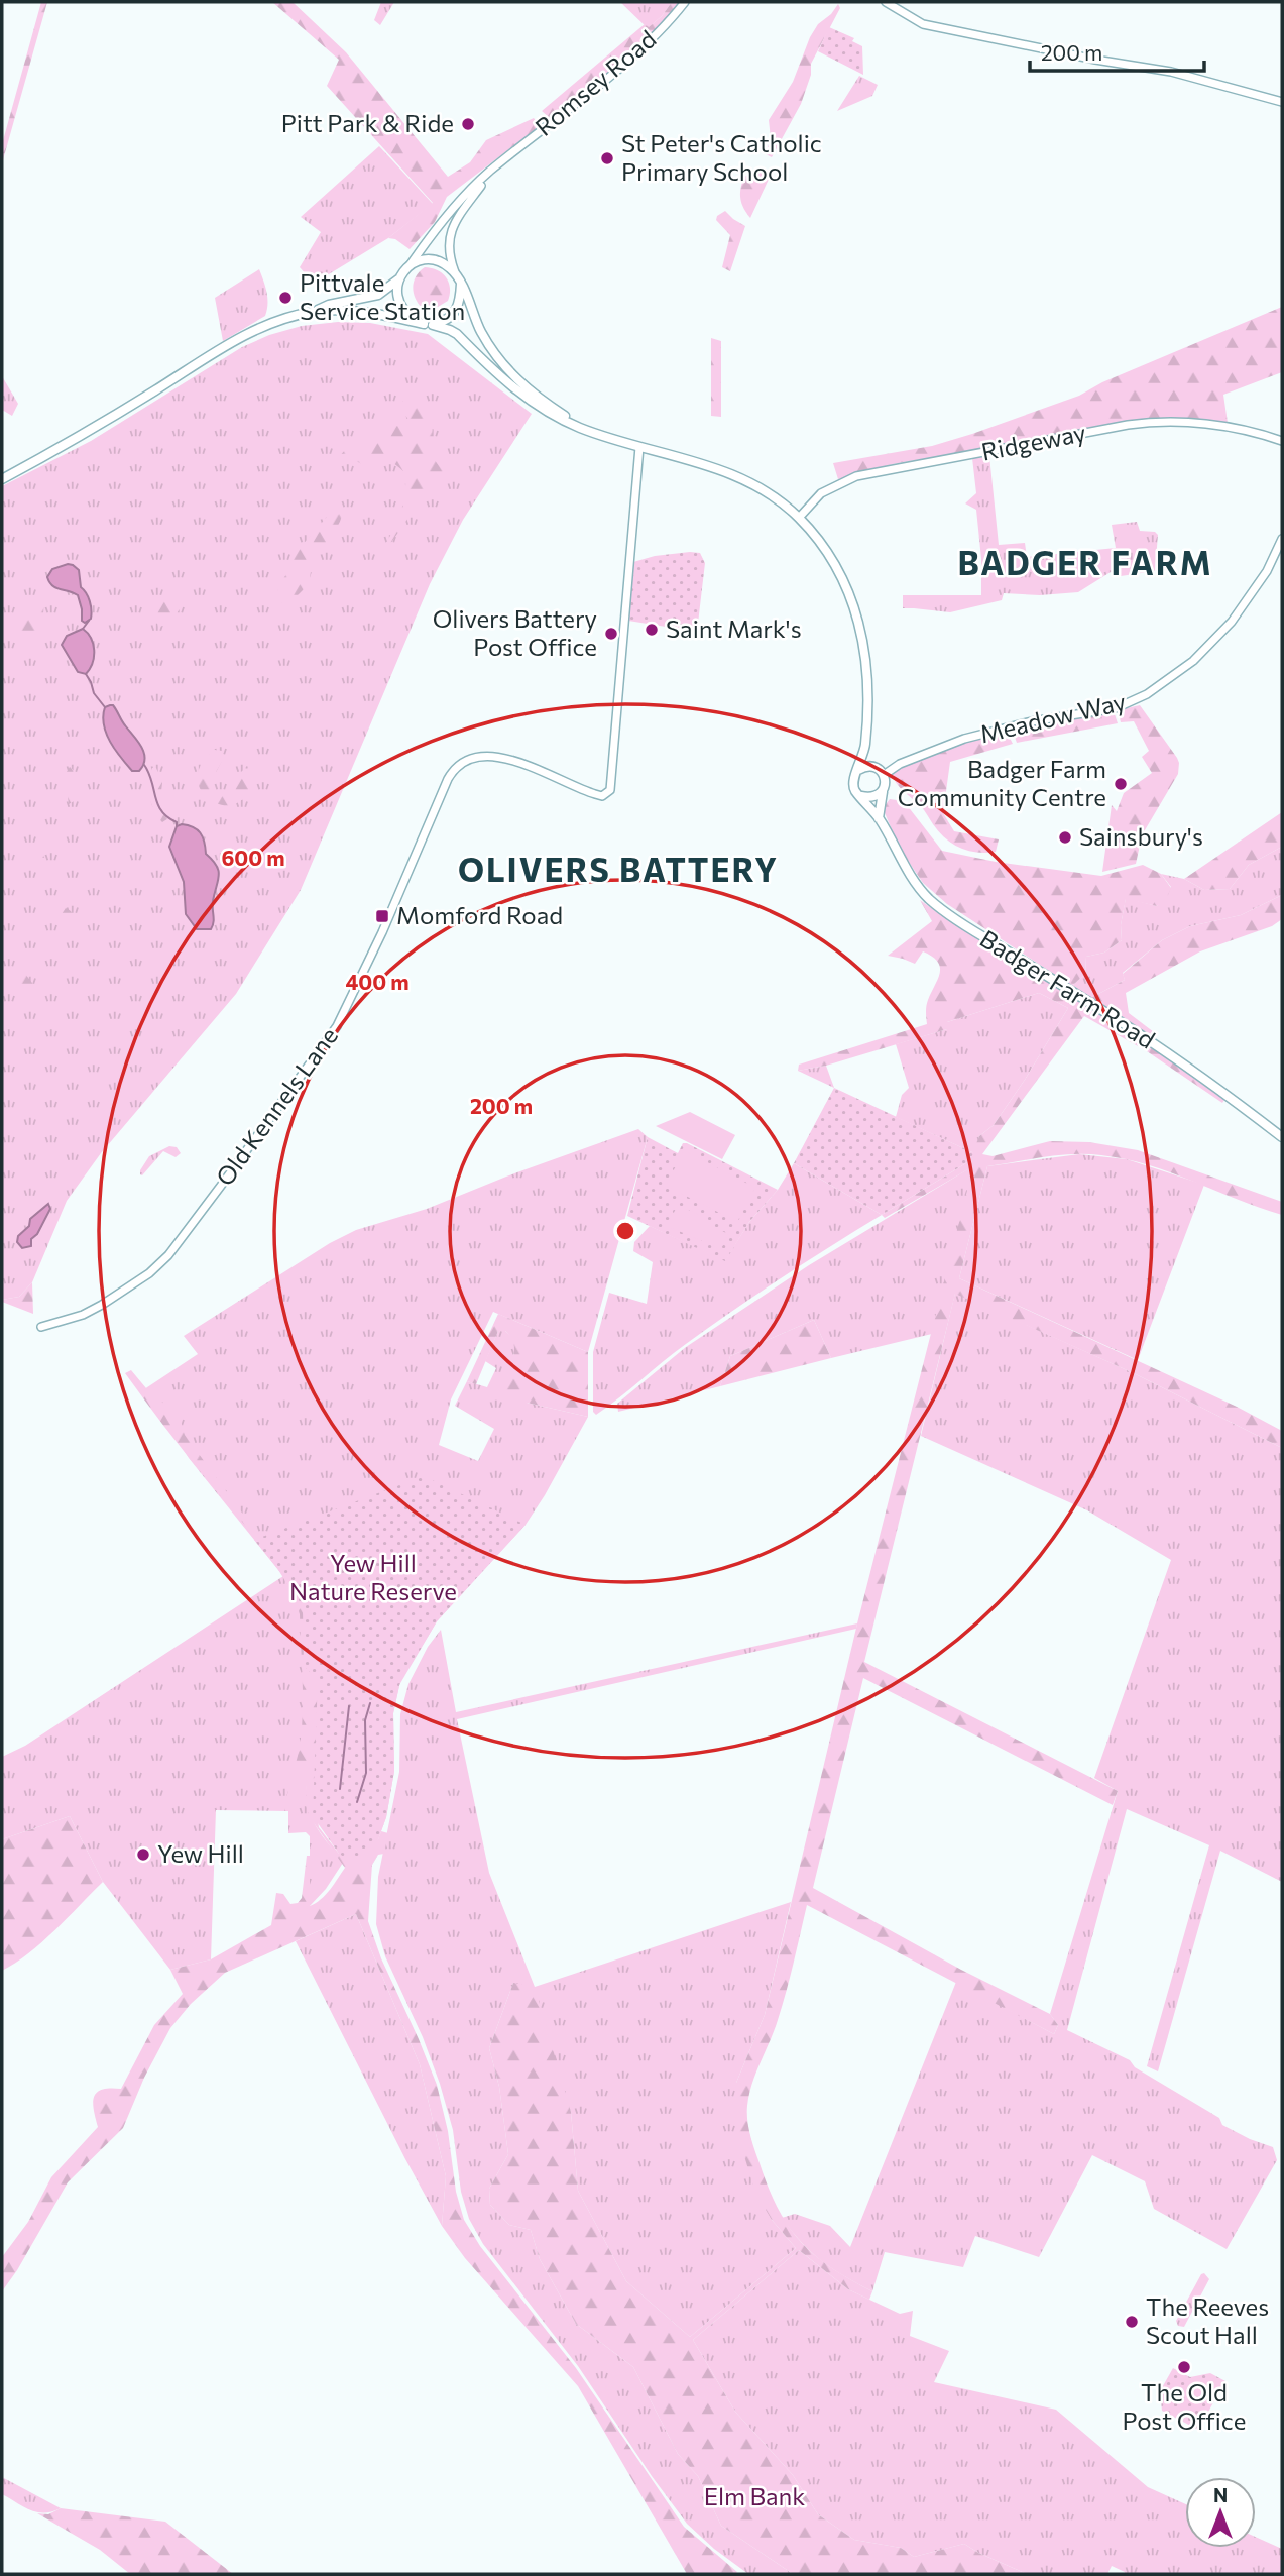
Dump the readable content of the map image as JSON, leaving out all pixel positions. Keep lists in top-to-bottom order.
{
  "streets": {
    "main road": ["Badger Farm Road"],
    "street": [
      "Romsey Road",
      "Ridgeway",
      "Meadow Way",
      "Old Kennels Lane"
    ]
  },
  "crossings": [
    ["Meadow Way", "Badger Farm Road"]
  ],
  "districts": ["BADGER FARM", "OLIVERS BATTERY"],
  "parks": ["Yew Hill Nature Reserve", "Elm Bank"],
  "places": {
    "other": [
      "Pitt Park & Ride",
      "St Peter's Catholic Primary School",
      "Pittvale Service Station",
      "Saint Mark's",
      "Olivers Battery Post Office",
      "Badger Farm Community Centre",
      "Sainsbury's",
      "Yew Hill",
      "The Reeves Scout Hall",
      "The Old Post Office"
    ],
    "transit": ["Momford Road"]
  },
  "scale_bar": "200 m",
  "north": "top",
  "rings": ["600 m", "400 m", "200 m"]
}
